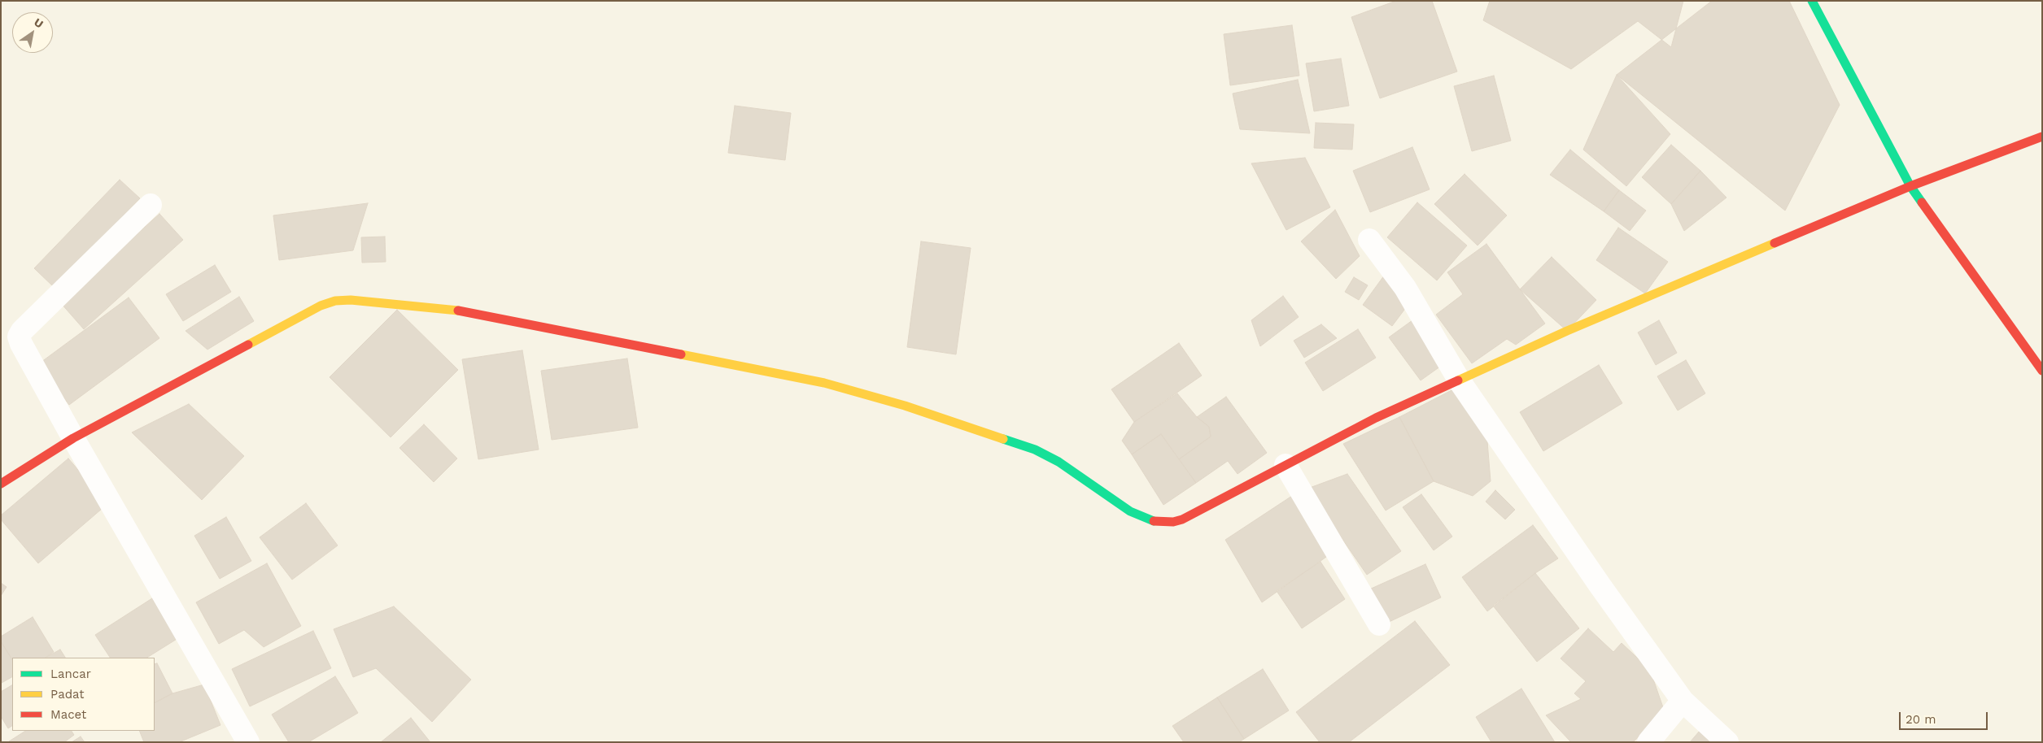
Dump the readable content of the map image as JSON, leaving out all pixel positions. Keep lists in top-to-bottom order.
{
  "legend": ["Lancar", "Padat", "Macet"],
  "scale_bar": "20 m",
  "north": "top right"
}
